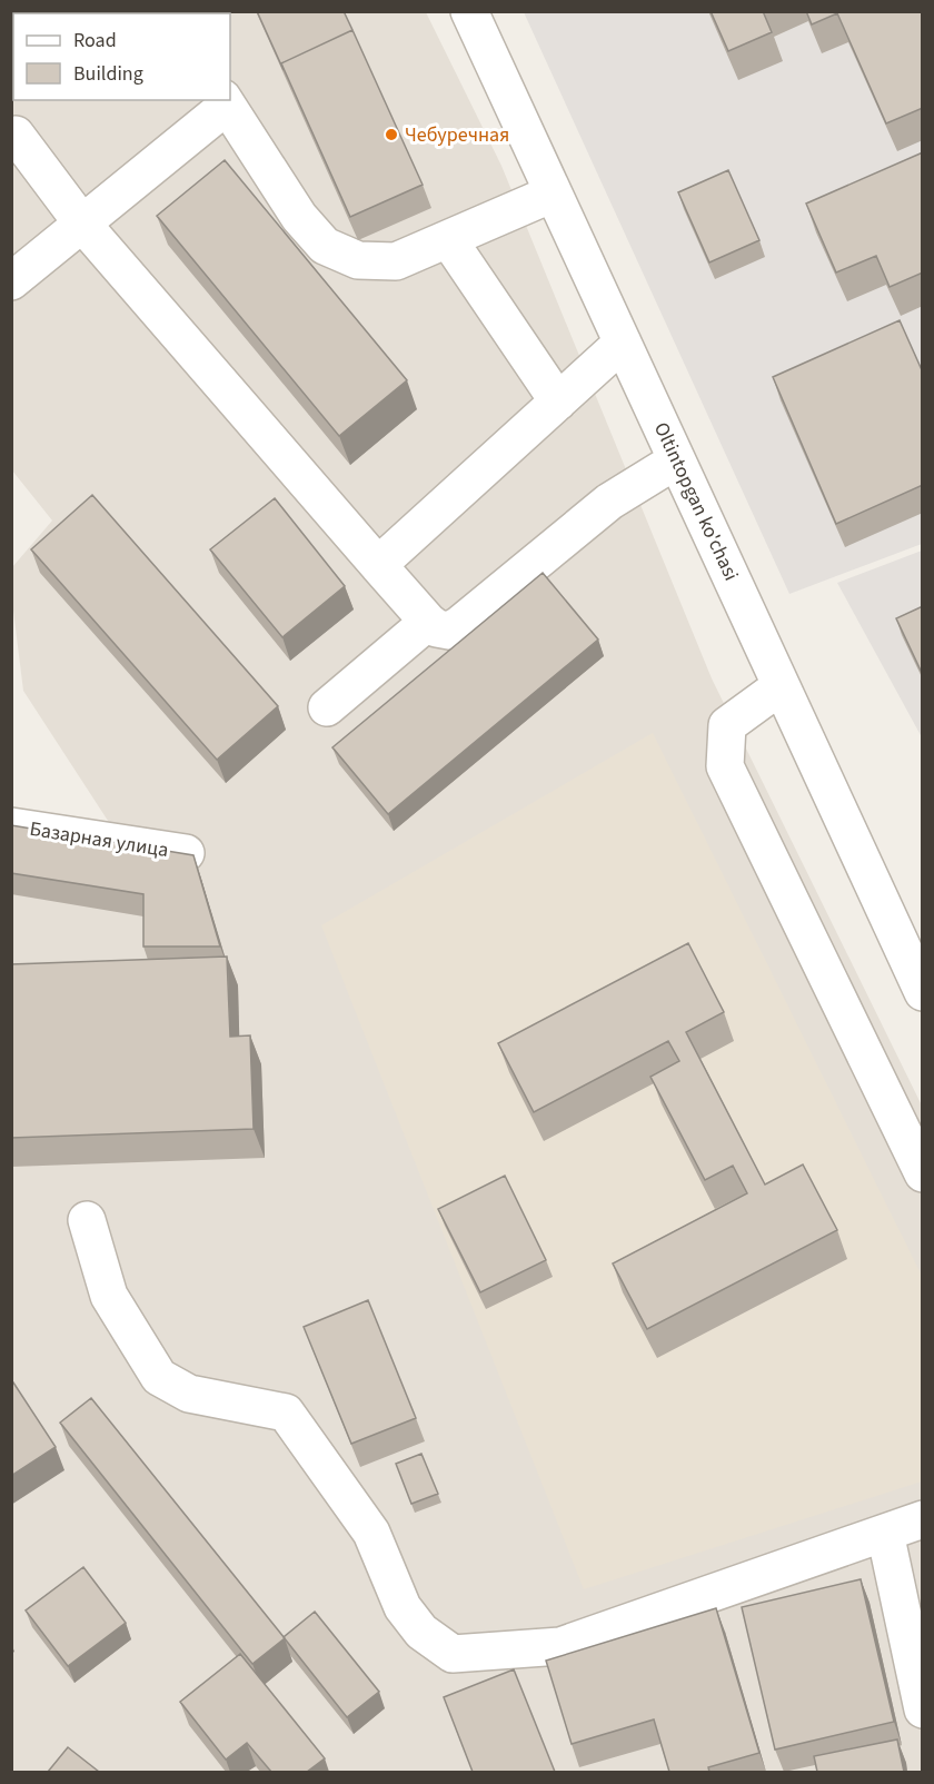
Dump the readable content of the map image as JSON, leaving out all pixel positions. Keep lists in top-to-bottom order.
{
  "streets": {
    "street": ["Oltintopgan ko'chasi", "Базарная улица"]
  },
  "places": ["Чебуречная"],
  "legend": ["Road", "Building"]
}
